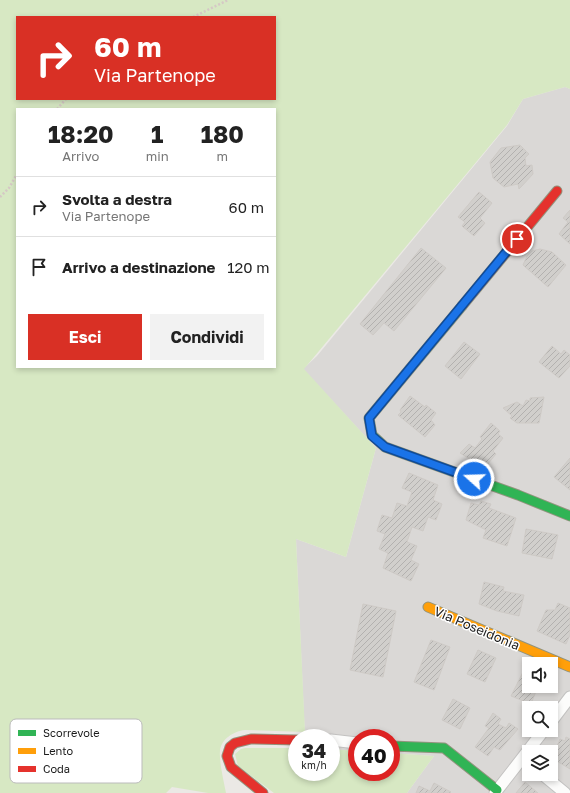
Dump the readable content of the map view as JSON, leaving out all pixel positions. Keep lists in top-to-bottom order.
{
  "streets": {
    "street": ["Via Poseidonia"]
  },
  "legend": ["Scorrevole", "Lento", "Coda"],
  "page": {
    "turn": ["60 m", "Via Partenope"],
    "eta": [
      "18:20",
      "Arrivo",
      "1",
      "min",
      "180",
      "m"
    ],
    "list": [
      {
        "name": "Svolta a destra",
        "note": "Via Partenope",
        "value": "60 m"
      },
      {
        "name": "Arrivo a destinazione",
        "value": "120 m"
      }
    ],
    "buttons": ["Esci", "Condividi"],
    "speed": "34 km/h",
    "limit": "40"
  }
}
